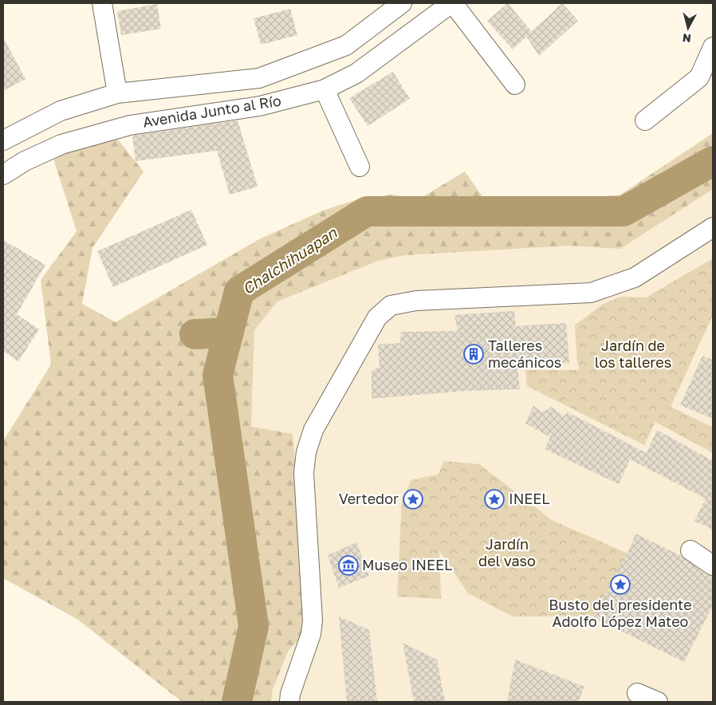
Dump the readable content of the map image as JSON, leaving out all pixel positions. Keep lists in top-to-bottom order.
{
  "streets": {
    "street": ["Avenida Junto al Río"]
  },
  "water": ["Chalchihuapan"],
  "parks": ["Jardín de los talleres", "Jardín del vaso"],
  "places": {
    "building": ["Talleres mecánicos"],
    "place": ["Vertedor", "INEEL", "Busto del presidente Adolfo López Mateo"],
    "museum": ["Museo INEEL"]
  },
  "north": "bottom"
}
